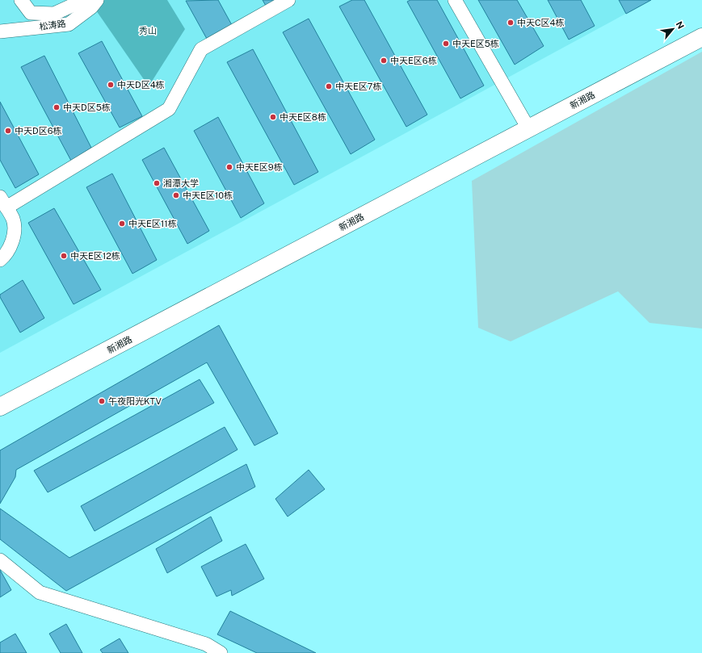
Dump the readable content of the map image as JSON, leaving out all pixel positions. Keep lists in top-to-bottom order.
{
  "streets": {
    "main road": ["新湘路"],
    "street": ["松涛路"]
  },
  "parks": ["秀山"],
  "places": [
    "中天C区4栋",
    "中天E区5栋",
    "中天E区6栋",
    "中天D区4栋",
    "中天E区7栋",
    "中天D区5栋",
    "中天E区8栋",
    "中天D区6栋",
    "中天E区9栋",
    "湘潭大学",
    "中天E区10栋",
    "中天E区11栋",
    "中天E区12栋",
    "午夜阳光KTV"
  ],
  "north": "top right"
}
